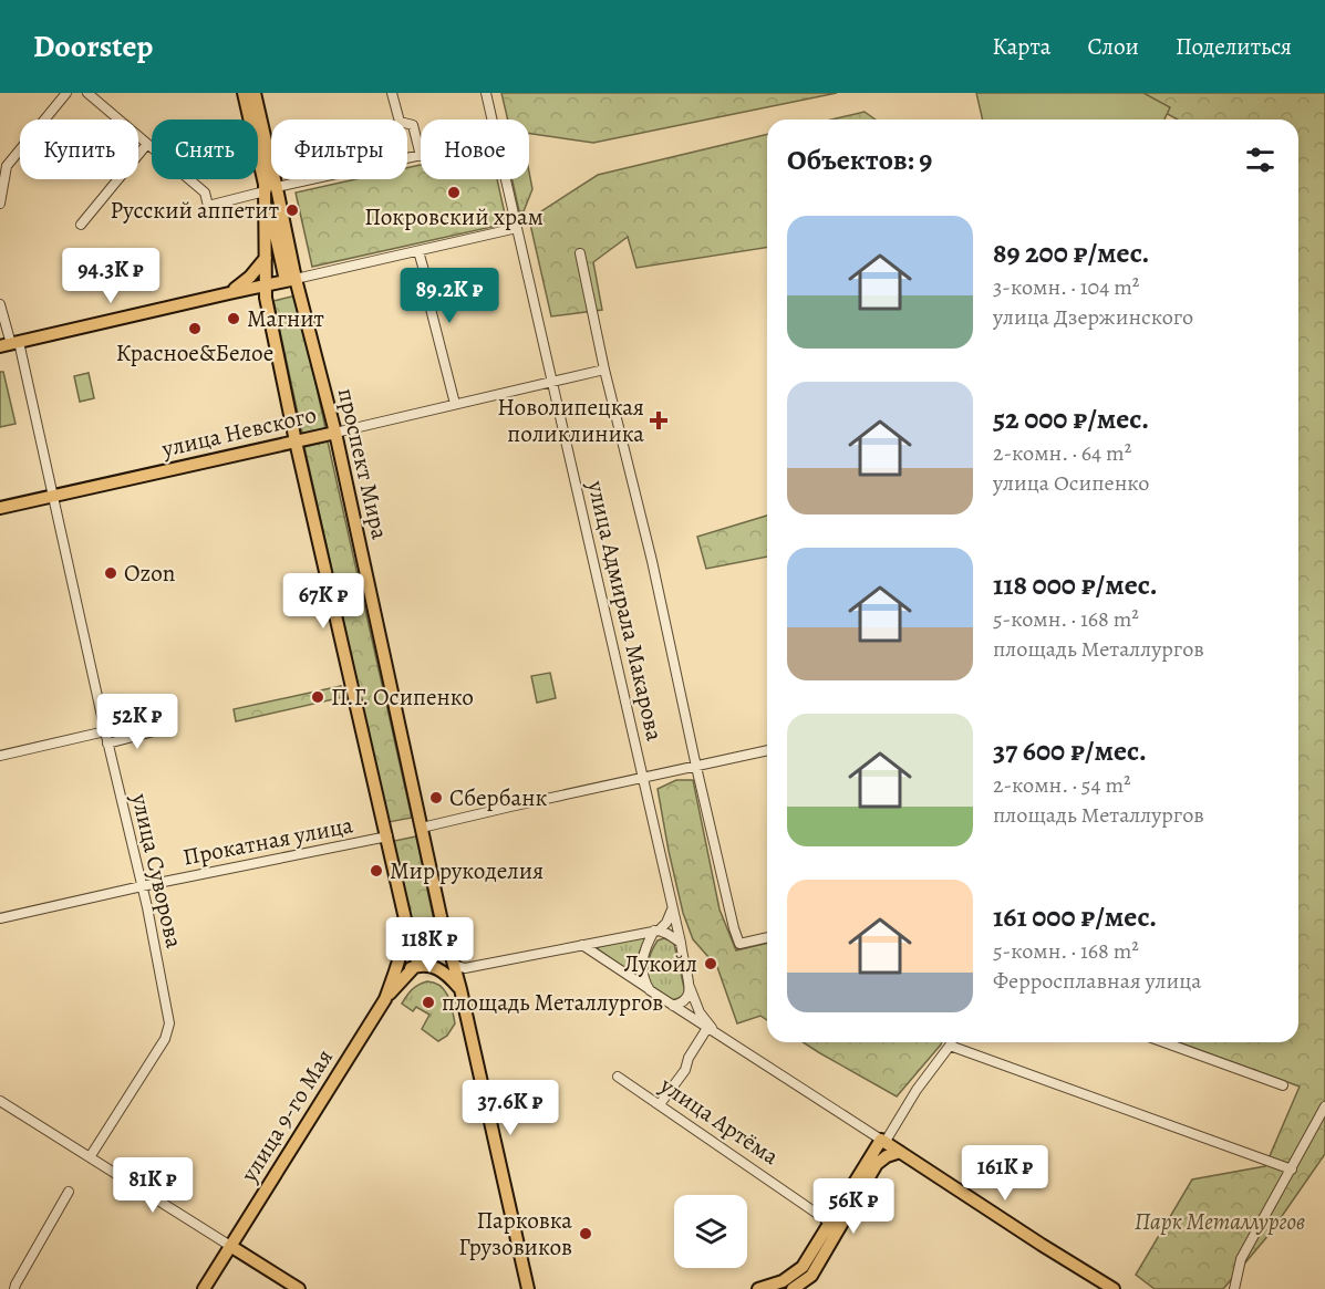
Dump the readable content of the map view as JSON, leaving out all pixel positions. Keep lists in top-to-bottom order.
{
  "streets": {
    "main road": ["улица Невского", "проспект Мира", "улица 9-го Мая"],
    "street": [
      "улица Адмирала Макарова",
      "Прокатная улица",
      "улица Суворова",
      "улица Артёма"
    ]
  },
  "crossings": [
    ["улица Невского", "проспект Мира"],
    ["улица Невского", "улица Адмирала Макарова"],
    ["улица Невского", "улица Суворова"],
    ["проспект Мира", "Прокатная улица"],
    ["проспект Мира", "улица 9-го Мая"],
    ["Прокатная улица", "улица Суворова"]
  ],
  "parks": ["Парк Металлургов"],
  "places": {
    "other": [
      "Покровский храм",
      "Русский аппетит",
      "Магнит",
      "Красное&Белое",
      "Ozon",
      "П.Г. Осипенко",
      "Сбербанк",
      "Мир рукоделия",
      "Лукойл",
      "площадь Металлургов",
      "Парковка Грузовиков"
    ],
    "health": ["Новолипецкая поликлиника"]
  },
  "page": {
    "header": "Doorstep",
    "nav": ["Карта", "Слои", "Поделиться"],
    "chip": [
      "Купить",
      "Снять",
      "Фильтры",
      "Новое"
    ],
    "heading": "Объектов: 9",
    "list": [
      {
        "name": "89 200 ₽/мес.",
        "note": "3-комн. · 104 m² · улица Дзержинского"
      },
      {
        "name": "52 000 ₽/мес.",
        "note": "2-комн. · 64 m² · улица Осипенко"
      },
      {
        "name": "118 000 ₽/мес.",
        "note": "5-комн. · 168 m² · площадь Металлургов"
      },
      {
        "name": "37 600 ₽/мес.",
        "note": "2-комн. · 54 m² · площадь Металлургов"
      },
      {
        "name": "161 000 ₽/мес.",
        "note": "5-комн. · 168 m² · Ферросплавная улица"
      }
    ],
    "price": [
      "94.3K ₽",
      "89.2K ₽",
      "67K ₽",
      "52K ₽",
      "118K ₽",
      "37.6K ₽",
      "161K ₽",
      "81K ₽",
      "56K ₽"
    ]
  }
}
